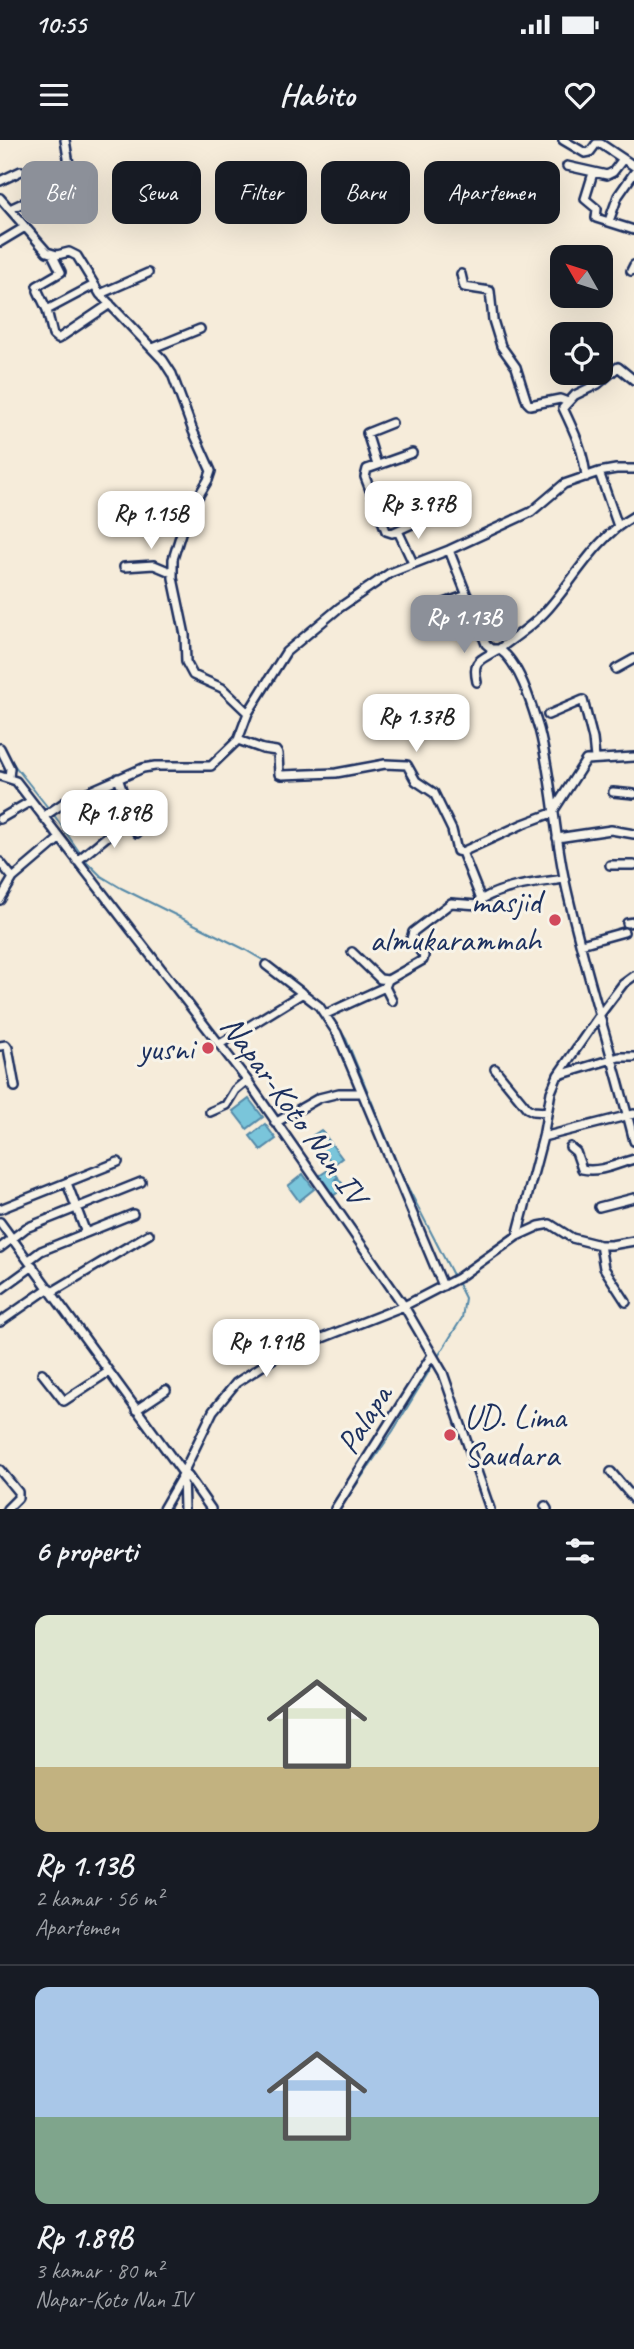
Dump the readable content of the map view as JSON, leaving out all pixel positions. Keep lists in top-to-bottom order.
{
  "streets": {
    "street": ["Napar-Koto Nan IV", "Palapa"]
  },
  "crossings": [
    ["Napar-Koto Nan IV", "Palapa"]
  ],
  "places": ["masjid almukarammah", "yusni", "UD. Lima Saudara"],
  "north": "top left",
  "page": {
    "status": "10:55",
    "header": "Habito",
    "chip": [
      "Beli",
      "Sewa",
      "Filter",
      "Baru",
      "Apartemen"
    ],
    "price": [
      "Rp 3.97B",
      "Rp 1.15B",
      "Rp 1.13B",
      "Rp 1.37B",
      "Rp 1.89B",
      "Rp 1.91B"
    ],
    "heading": "6 properti",
    "list": [
      {
        "name": "Rp 1.13B",
        "note": "2 kamar · 56 m² · Apartemen"
      },
      {
        "name": "Rp 1.89B",
        "note": "3 kamar · 80 m² · Napar-Koto Nan IV"
      }
    ]
  }
}
